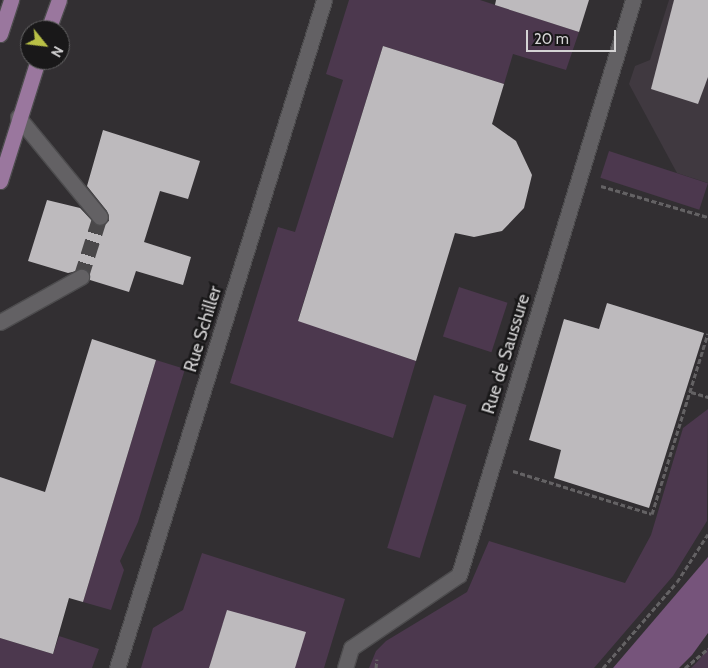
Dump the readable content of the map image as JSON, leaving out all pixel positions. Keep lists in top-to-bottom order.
{
  "streets": {
    "street": ["Rue Schiller", "Rue de Saussure"]
  },
  "scale_bar": "20 m",
  "north": "bottom right"
}
